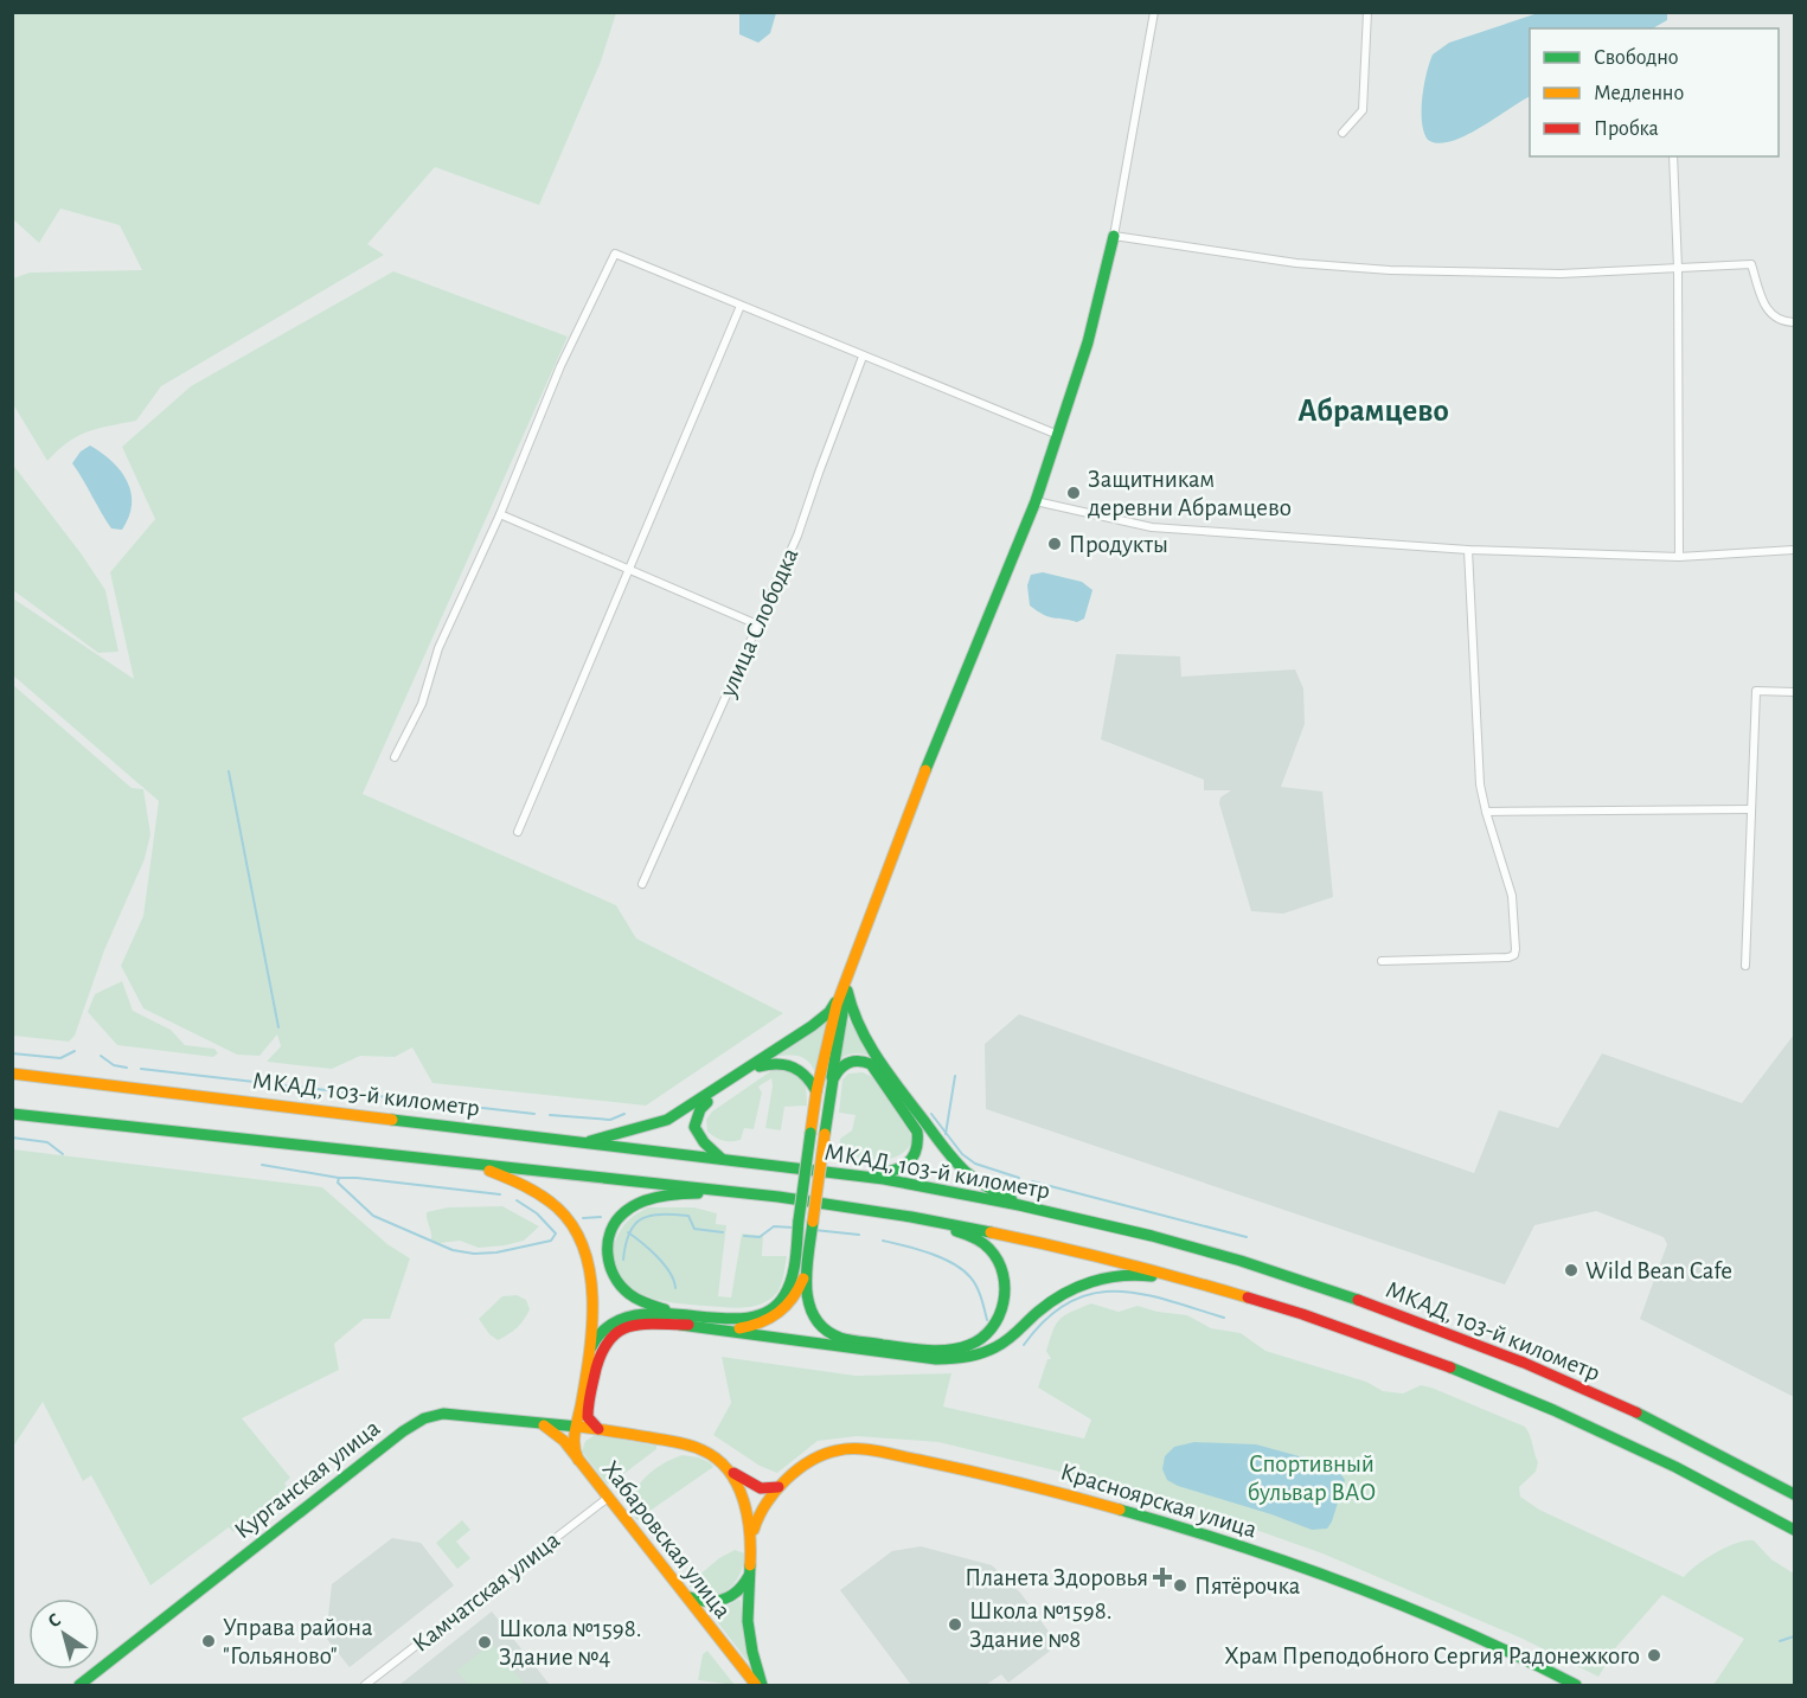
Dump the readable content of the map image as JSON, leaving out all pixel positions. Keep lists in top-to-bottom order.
{
  "streets": {
    "main road": [
      "МКАД, 103-й километр",
      "Курганская улица",
      "Красноярская улица",
      "Хабаровская улица"
    ],
    "street": ["улица Слободка", "Камчатская улица"]
  },
  "crossings": [
    ["Курганская улица", "Хабаровская улица"],
    ["Красноярская улица", "Хабаровская улица"],
    ["Хабаровская улица", "Камчатская улица"]
  ],
  "districts": ["Абрамцево"],
  "parks": ["Спортивный бульвар ВАО"],
  "places": {
    "other": [
      "Защитникам деревни Абрамцево",
      "Продукты",
      "Wild Bean Cafe",
      "Пятёрочка",
      "Школа №1598. Здание №8",
      "Управа района \"Гольяново\"",
      "Школа №1598. Здание №4",
      "Храм Преподобного Сергия Радонежкого"
    ],
    "health": ["Планета Здоровья"]
  },
  "legend": ["Свободно", "Медленно", "Пробка"],
  "north": "top left"
}
